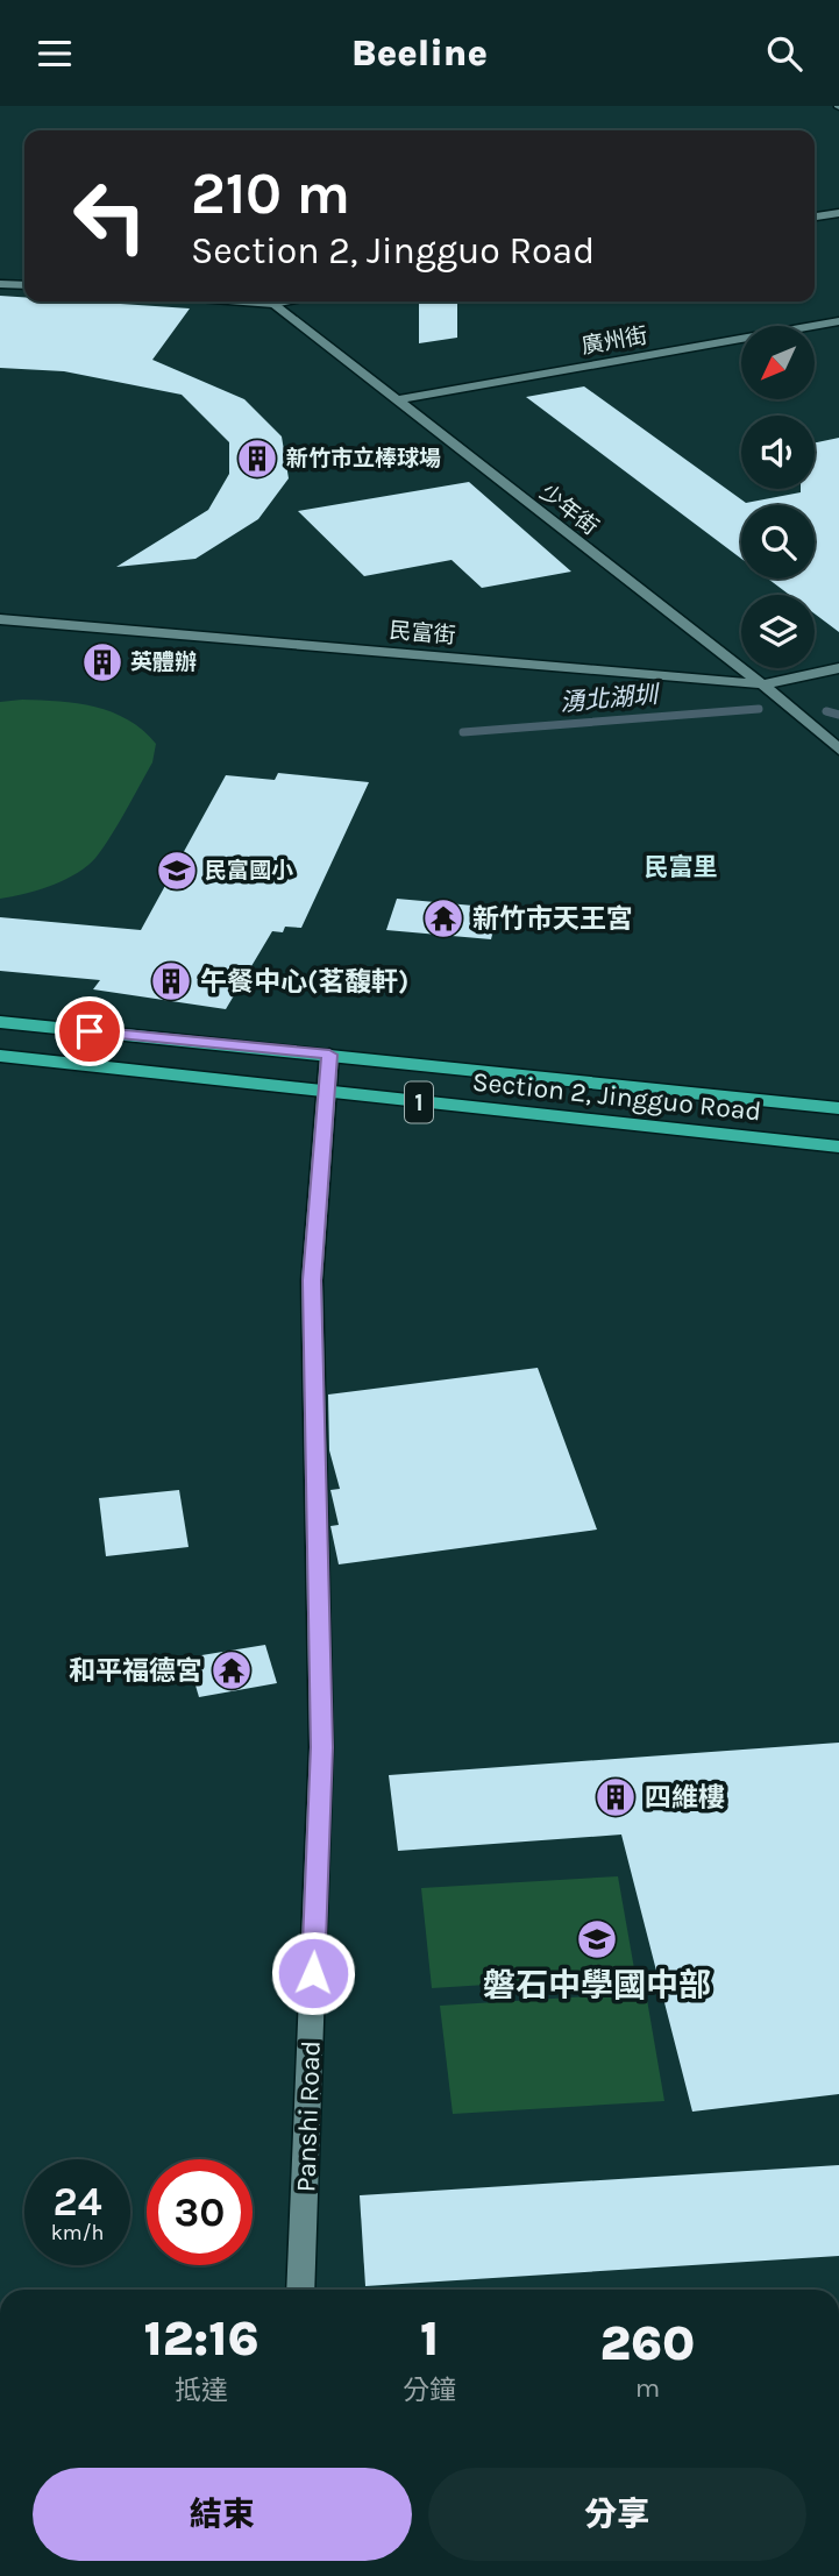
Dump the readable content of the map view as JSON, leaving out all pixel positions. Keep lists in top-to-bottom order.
{
  "streets": {
    "main road": ["Section 2, Jingguo Road", "1"],
    "street": [
      "廣州街",
      "少年街",
      "民富街",
      "Panshi Road"
    ]
  },
  "crossings": [
    ["廣州街", "少年街"],
    ["少年街", "民富街"],
    ["Section 2, Jingguo Road", "Panshi Road"]
  ],
  "districts": ["民富里"],
  "water": ["湧北湖圳"],
  "places": {
    "building": [
      "新竹市立棒球場",
      "英體辦",
      "午餐中心(茗馥軒)",
      "四維樓"
    ],
    "school or university": ["民富國小", "磐石中學國中部"],
    "temple": ["新竹市天王宮", "和平福德宮"]
  },
  "north": "bottom left",
  "page": {
    "header": "Beeline",
    "turn": ["210 m", "Section 2, Jingguo Road"],
    "speed": "24 km/h",
    "limit": "30",
    "eta": [
      "12:16",
      "抵達",
      "1",
      "分鐘",
      "260",
      "m"
    ],
    "buttons": ["結束", "分享"]
  }
}
